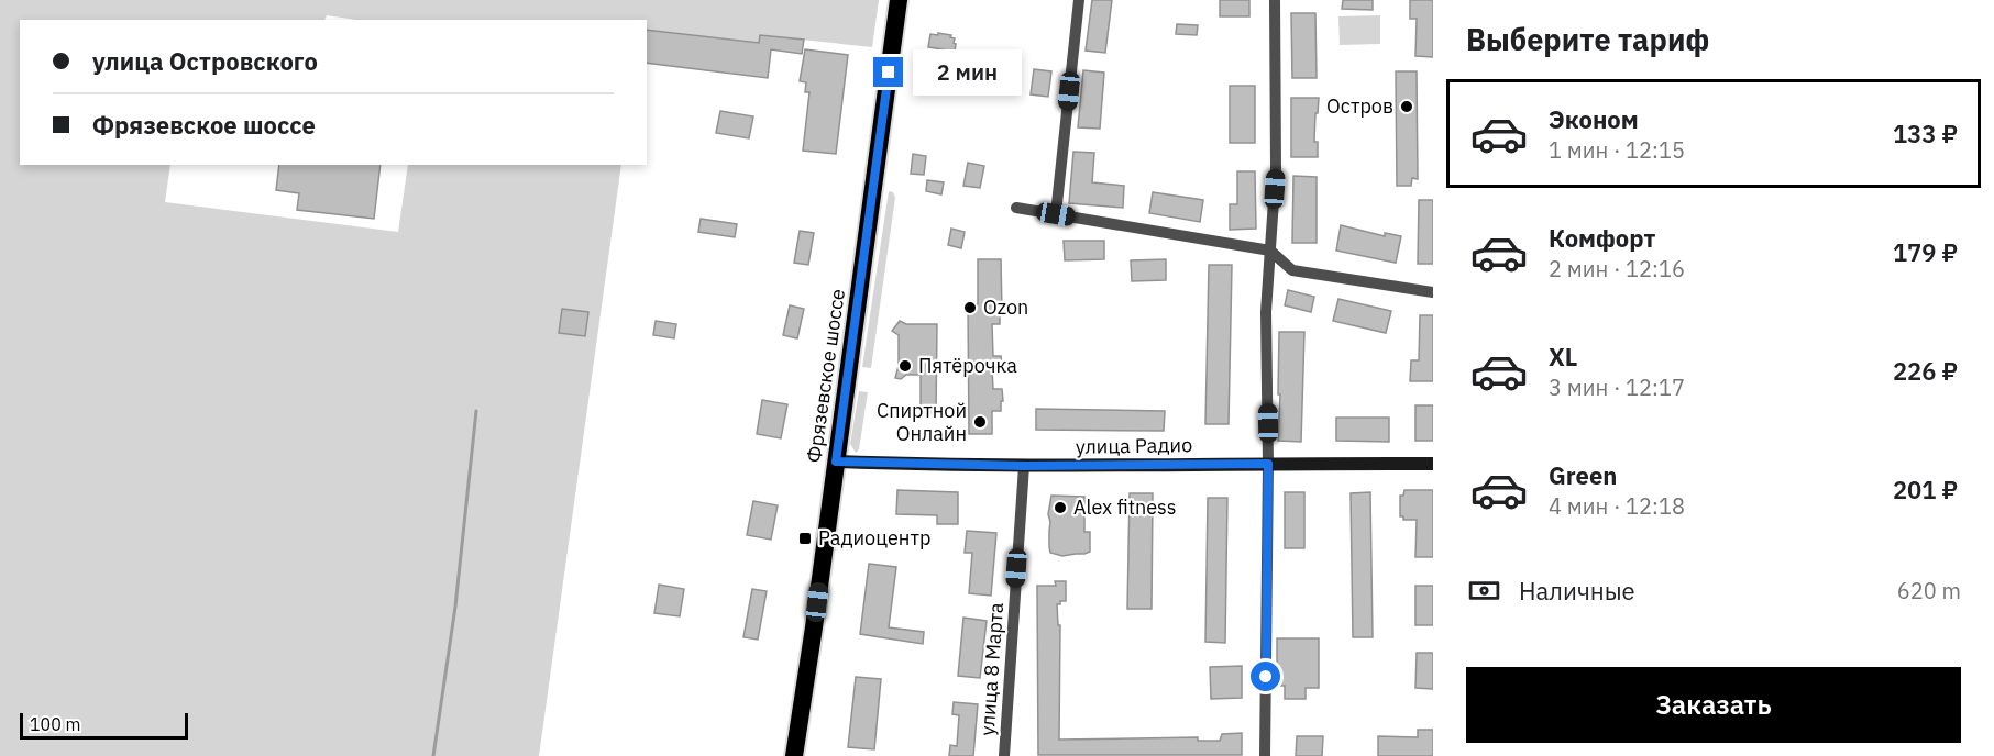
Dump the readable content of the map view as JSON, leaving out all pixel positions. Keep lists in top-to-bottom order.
{
  "streets": {
    "highway": ["Фрязевское шоссе"],
    "main road": ["улица Радио"],
    "street": ["улица 8 Марта"]
  },
  "crossings": [
    ["Фрязевское шоссе", "улица Радио"],
    ["улица Радио", "улица 8 Марта"]
  ],
  "places": {
    "other": [
      "Остров",
      "Ozon",
      "Пятёрочка",
      "Спиртной Онлайн",
      "Alex fitness"
    ],
    "transit": ["Радиоцентр"]
  },
  "scale_bar": "100 m",
  "page": {
    "heading": "Выберите тариф",
    "banner": ["улица Островского", "Фрязевское шоссе"],
    "bubble": "2 мин",
    "list": [
      {
        "name": "Эконом",
        "note": "1 мин · 12:15",
        "value": "133 ₽"
      },
      {
        "name": "Комфорт",
        "note": "2 мин · 12:16",
        "value": "179 ₽"
      },
      {
        "name": "XL",
        "note": "3 мин · 12:17",
        "value": "226 ₽"
      },
      {
        "name": "Green",
        "note": "4 мин · 12:18",
        "value": "201 ₽"
      }
    ],
    "pay": ["Наличные", "620 m"],
    "buttons": "Заказать",
    "scale": "100 m"
  }
}
